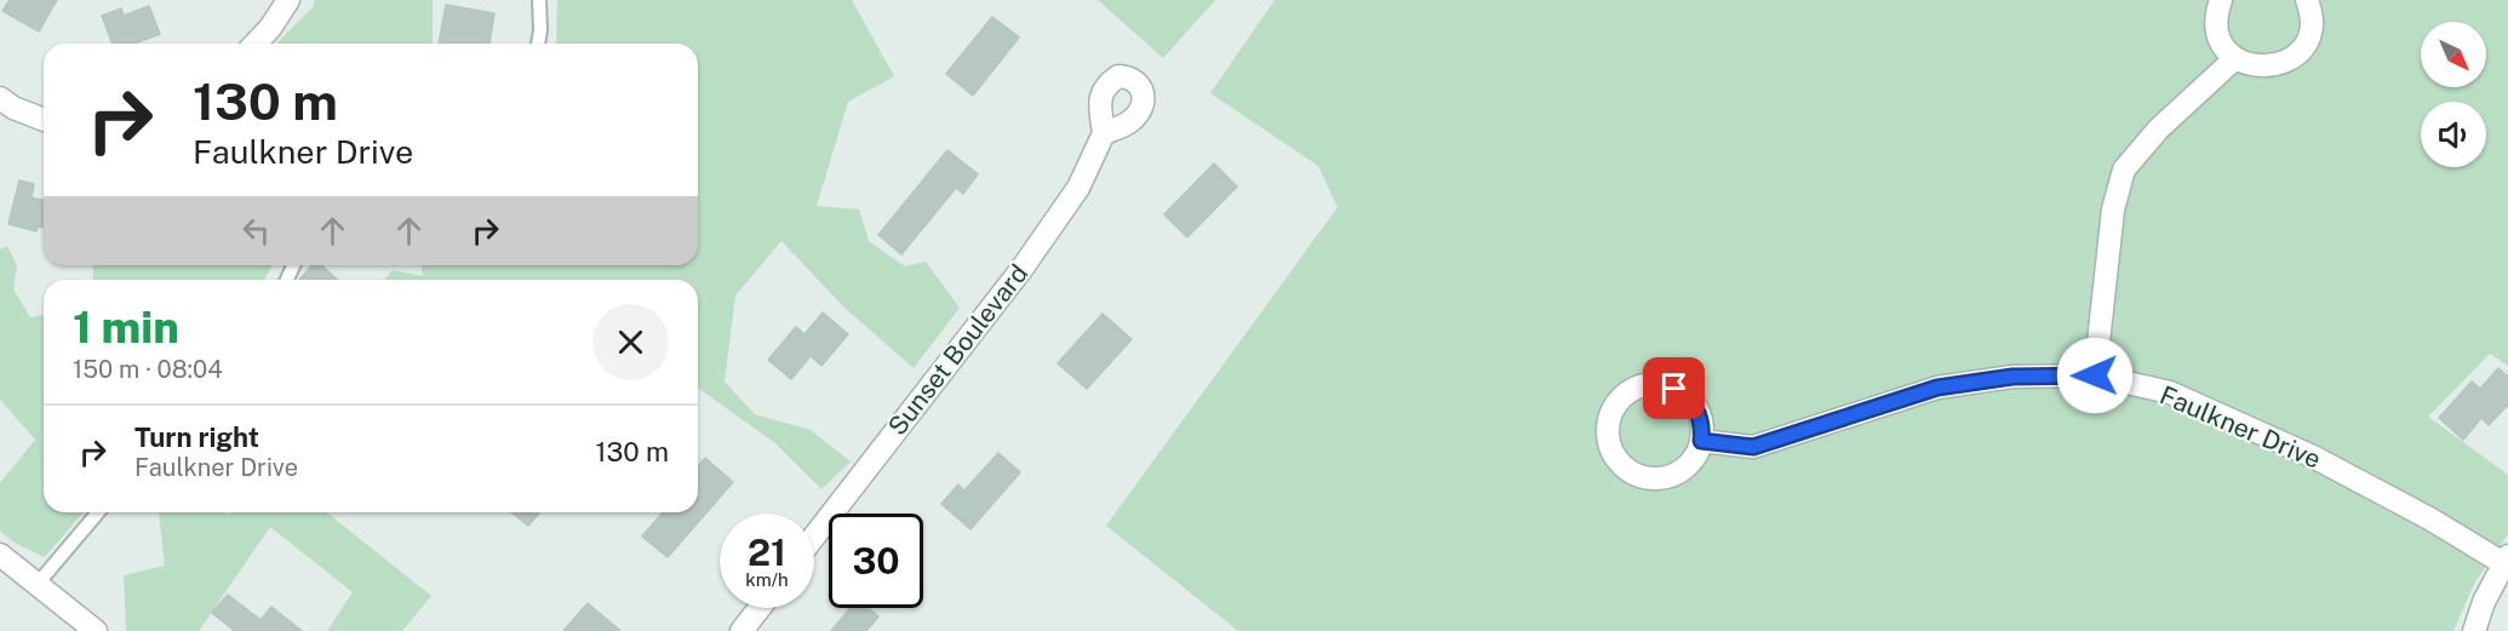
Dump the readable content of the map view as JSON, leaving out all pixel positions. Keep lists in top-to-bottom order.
{
  "streets": {
    "street": ["Sunset Boulevard", "Faulkner Drive"]
  },
  "north": "bottom right",
  "page": {
    "turn": ["130 m", "Faulkner Drive"],
    "heading": ["1 min", "150 m · 08:04"],
    "list": [
      {
        "name": "Turn right",
        "note": "Faulkner Drive",
        "value": "130 m"
      }
    ],
    "speed": "21 km/h",
    "limit": "30"
  }
}
